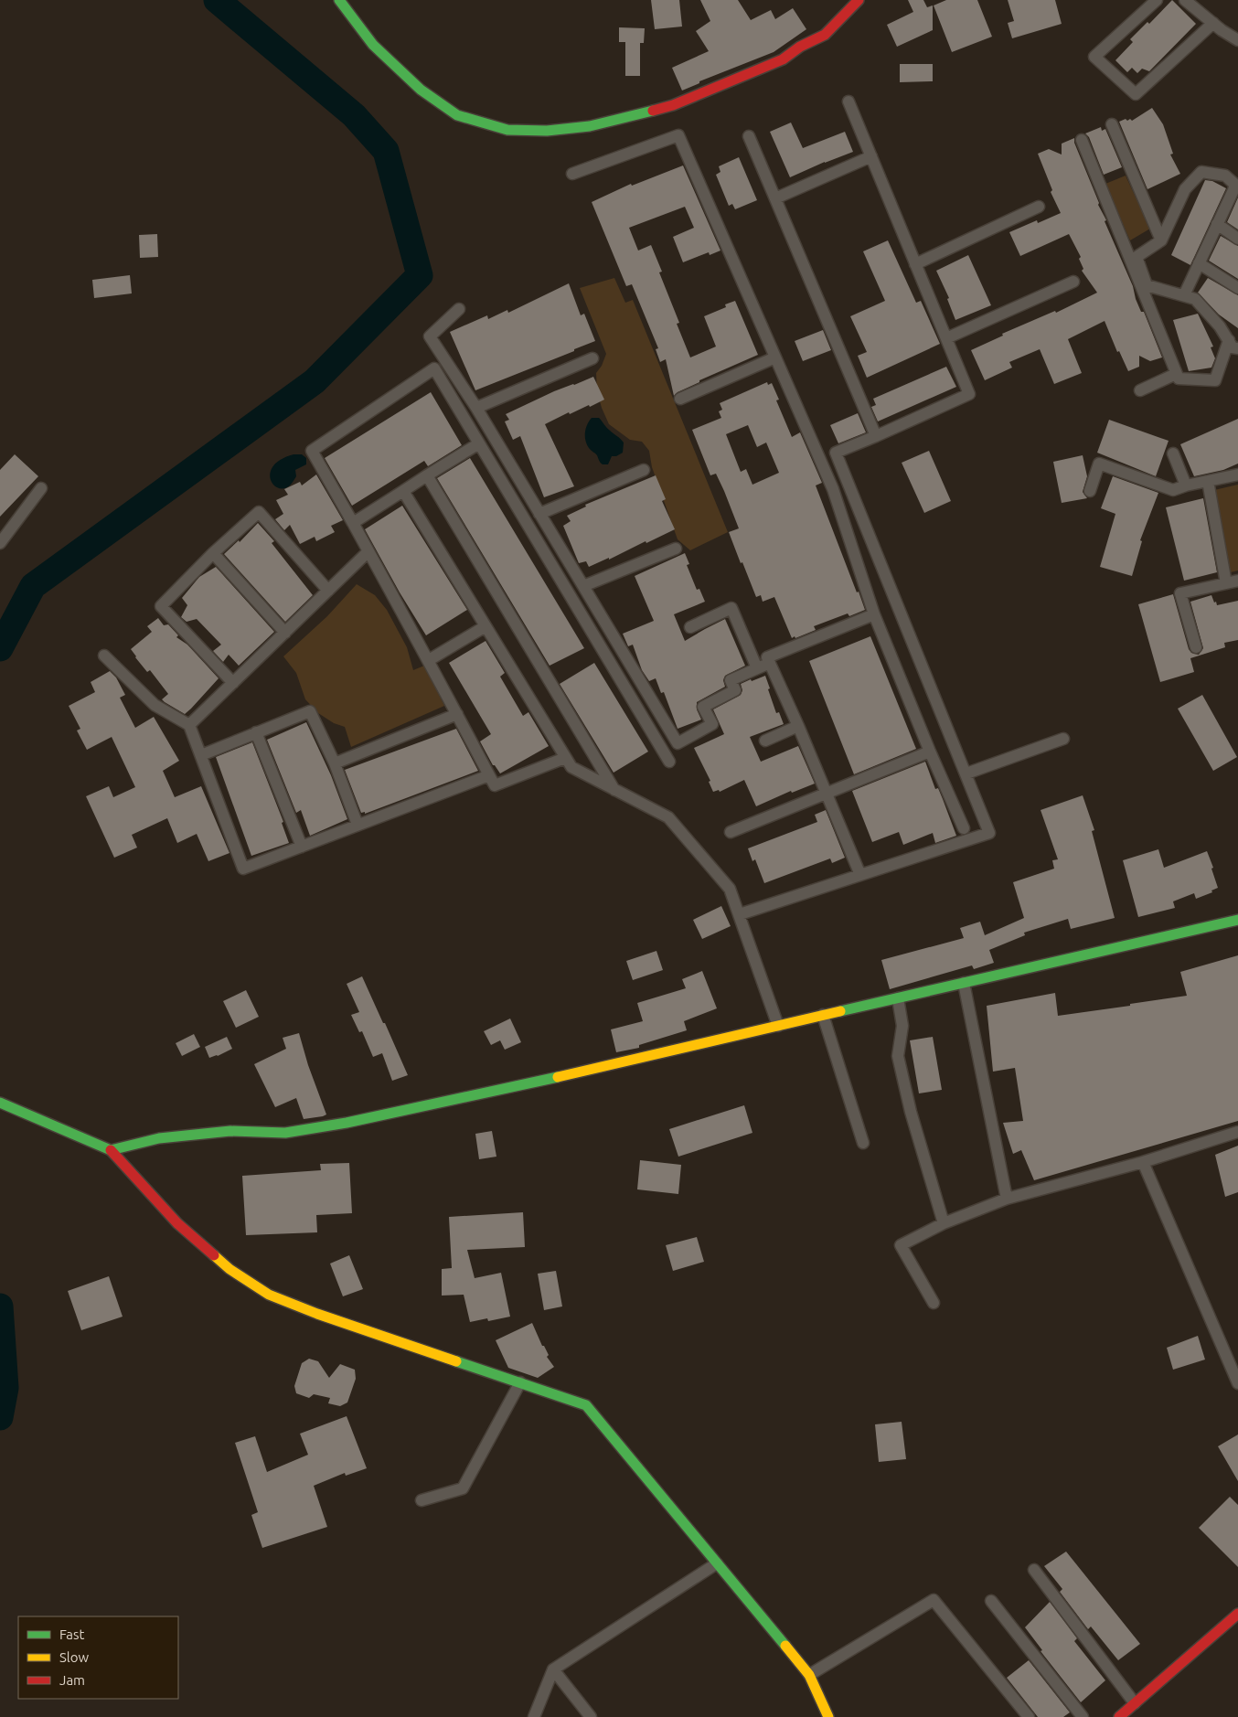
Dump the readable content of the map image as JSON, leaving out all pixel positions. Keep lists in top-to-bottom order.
{
  "legend": ["Fast", "Slow", "Jam"]
}
